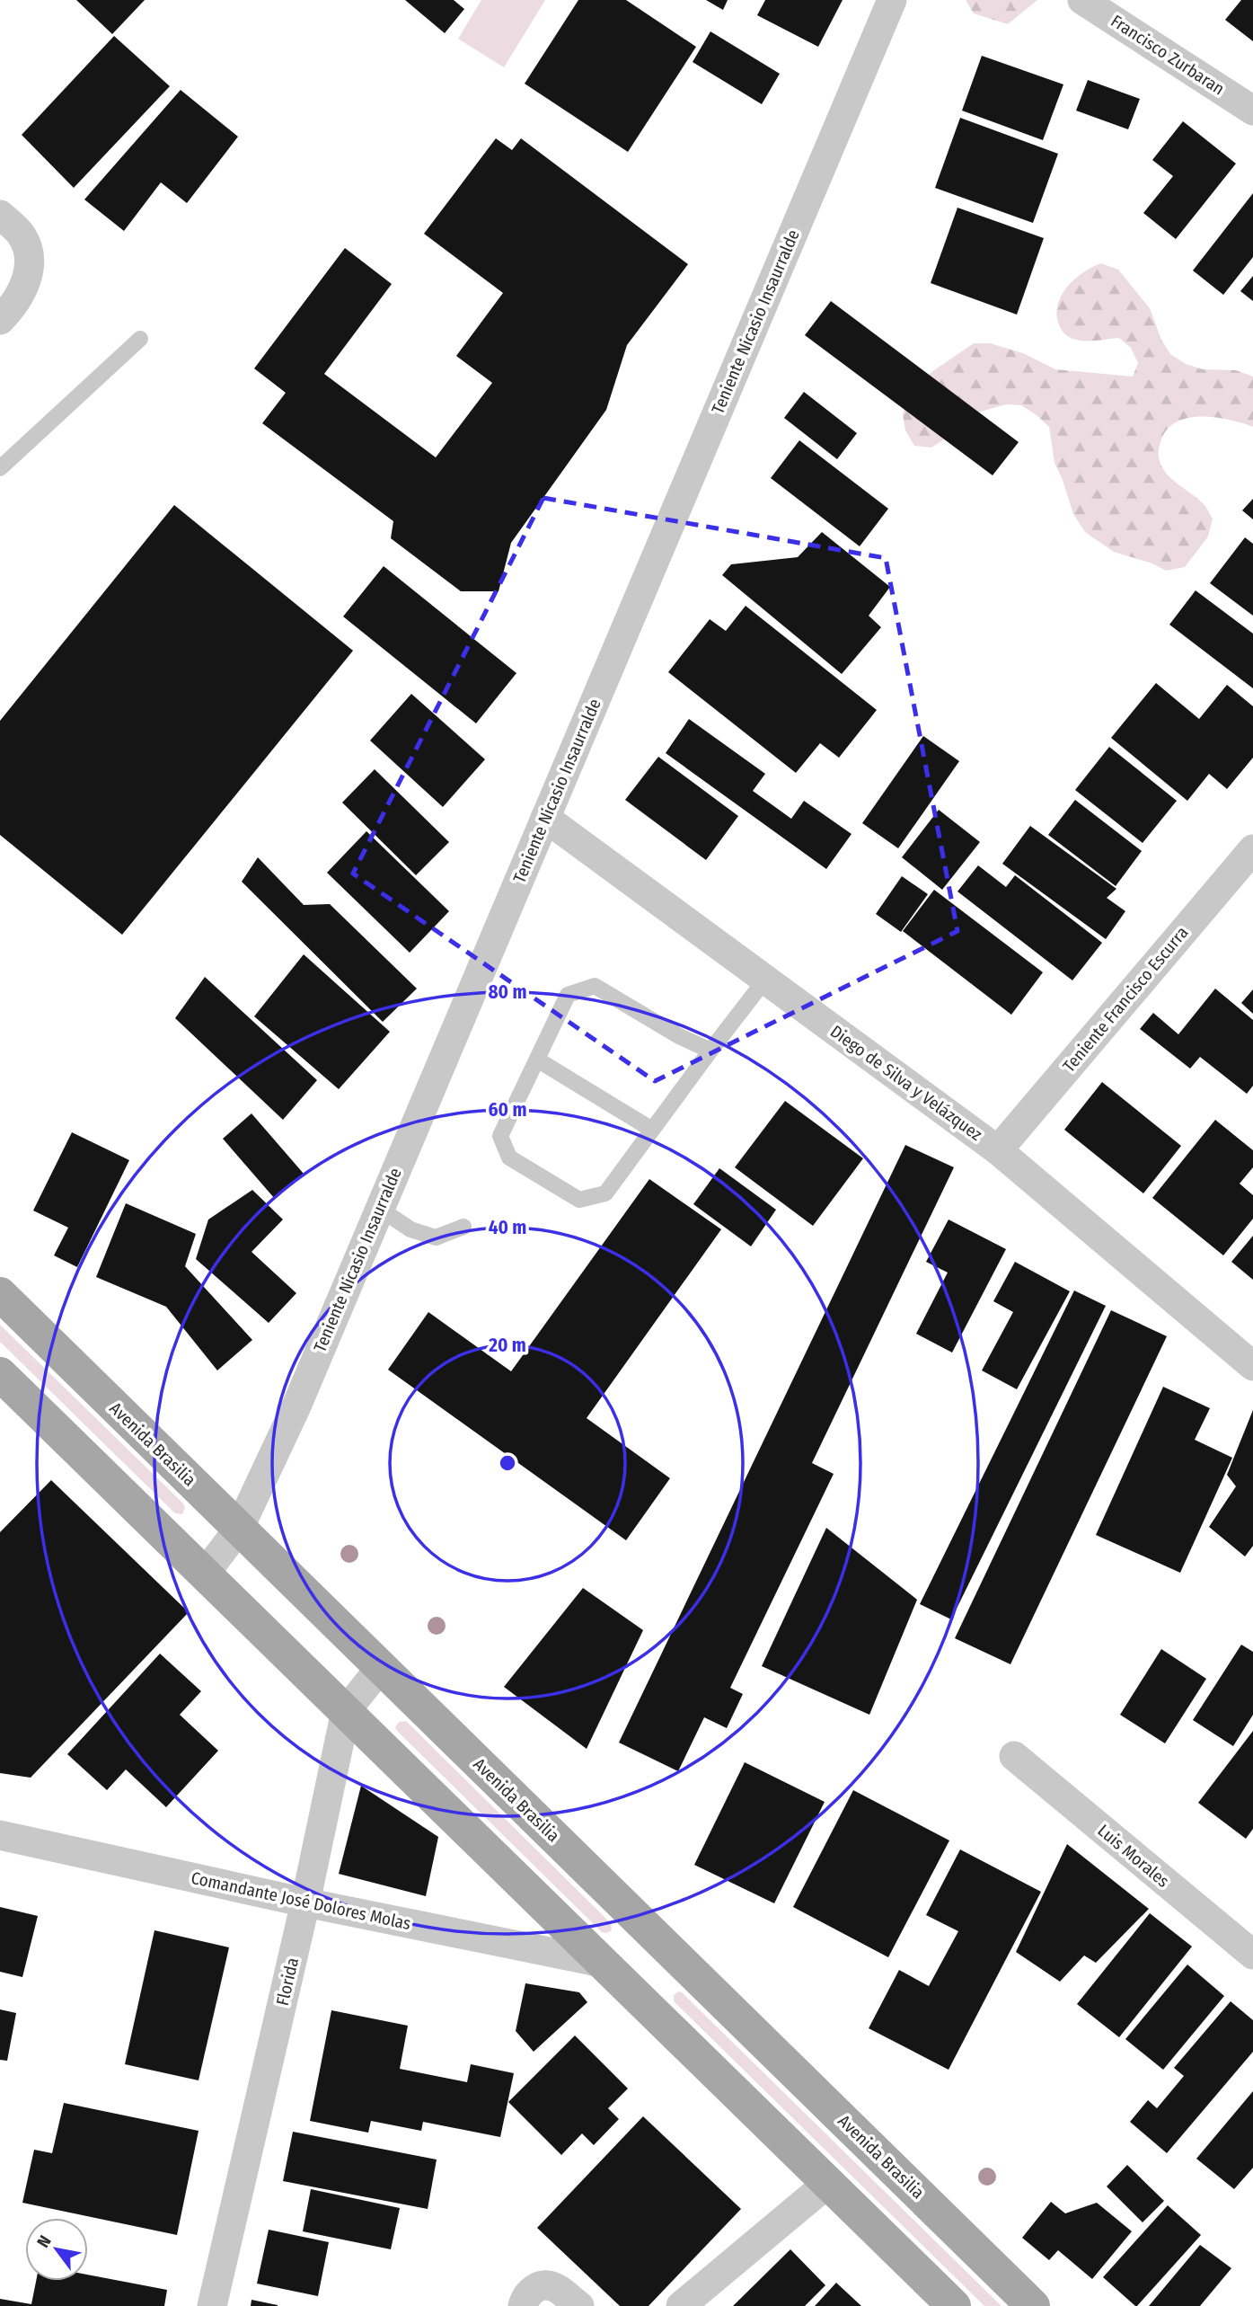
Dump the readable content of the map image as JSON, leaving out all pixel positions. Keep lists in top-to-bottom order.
{
  "streets": {
    "main road": ["Avenida Brasilia"],
    "street": [
      "Francisco Zurbaran",
      "Teniente Nicasio Insaurralde",
      "Teniente Francisco Escurra",
      "Diego de Silva y Velázquez",
      "Luis Morales",
      "Comandante José Dolores Molas",
      "Florida"
    ]
  },
  "crossings": [
    ["Teniente Nicasio Insaurralde", "Diego de Silva y Velázquez"],
    ["Teniente Nicasio Insaurralde", "Avenida Brasilia"],
    ["Teniente Francisco Escurra", "Diego de Silva y Velázquez"],
    ["Avenida Brasilia", "Florida"],
    ["Comandante José Dolores Molas", "Florida"]
  ],
  "north": "top left",
  "rings": [
    "80 m",
    "60 m",
    "40 m",
    "20 m"
  ]
}
